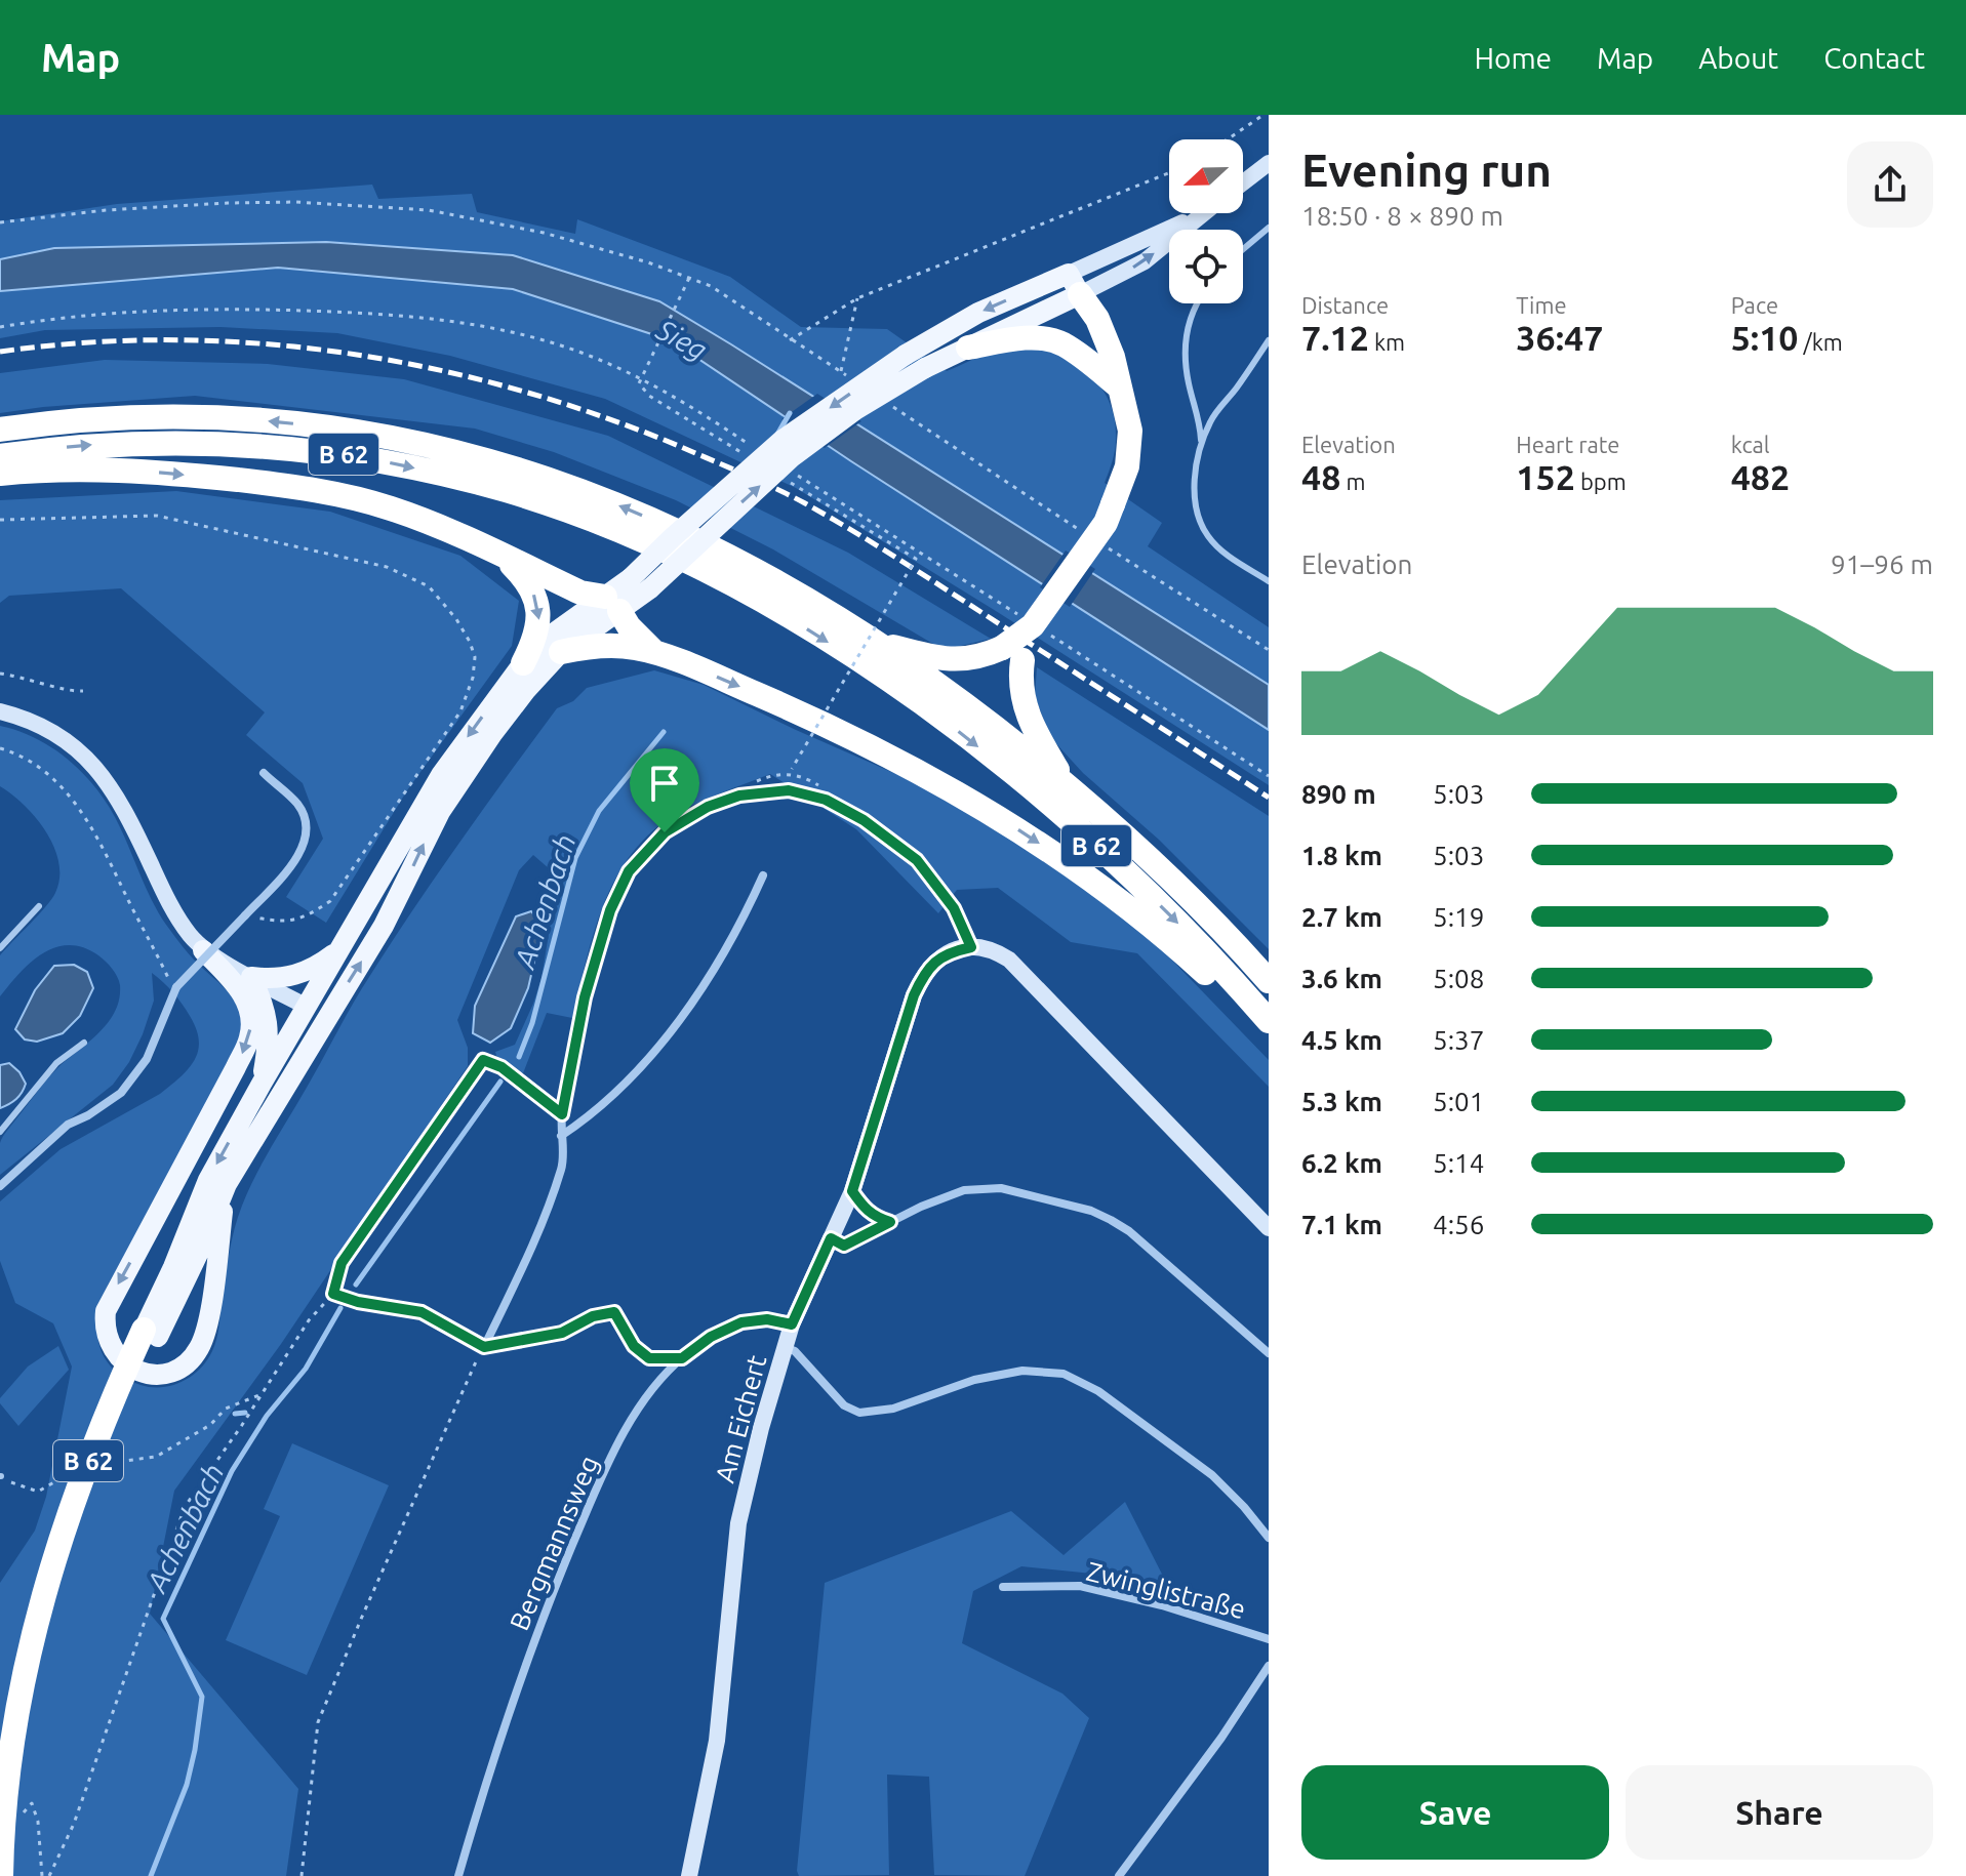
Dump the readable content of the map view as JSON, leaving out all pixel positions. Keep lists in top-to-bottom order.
{
  "streets": {
    "highway": ["B 62"],
    "street": ["Am Eichert", "Bergmannsweg", "Zwinglistraße"]
  },
  "crossings": [
    ["Am Eichert", "Bergmannsweg"]
  ],
  "water": ["Sieg", "Achenbach"],
  "north": "left",
  "page": {
    "header": "Map",
    "nav": [
      "Home",
      "Map",
      "About",
      "Contact"
    ],
    "heading": ["Evening run", "18:50 · 8 × 890 m"],
    "stats": [
      ["Distance", "7.12 km"],
      ["Time", "36:47"],
      ["Pace", "5:10 /km"],
      ["Elevation", "48 m"],
      ["Heart rate", "152 bpm"],
      ["kcal", "482"]
    ],
    "chart": ["Elevation", "91–96 m"],
    "list": [
      {
        "name": "890 m",
        "note": "5:03"
      },
      {
        "name": "1.8 km",
        "note": "5:03"
      },
      {
        "name": "2.7 km",
        "note": "5:19"
      },
      {
        "name": "3.6 km",
        "note": "5:08"
      },
      {
        "name": "4.5 km",
        "note": "5:37"
      },
      {
        "name": "5.3 km",
        "note": "5:01"
      },
      {
        "name": "6.2 km",
        "note": "5:14"
      },
      {
        "name": "7.1 km",
        "note": "4:56"
      }
    ],
    "buttons": ["Save", "Share"]
  }
}
